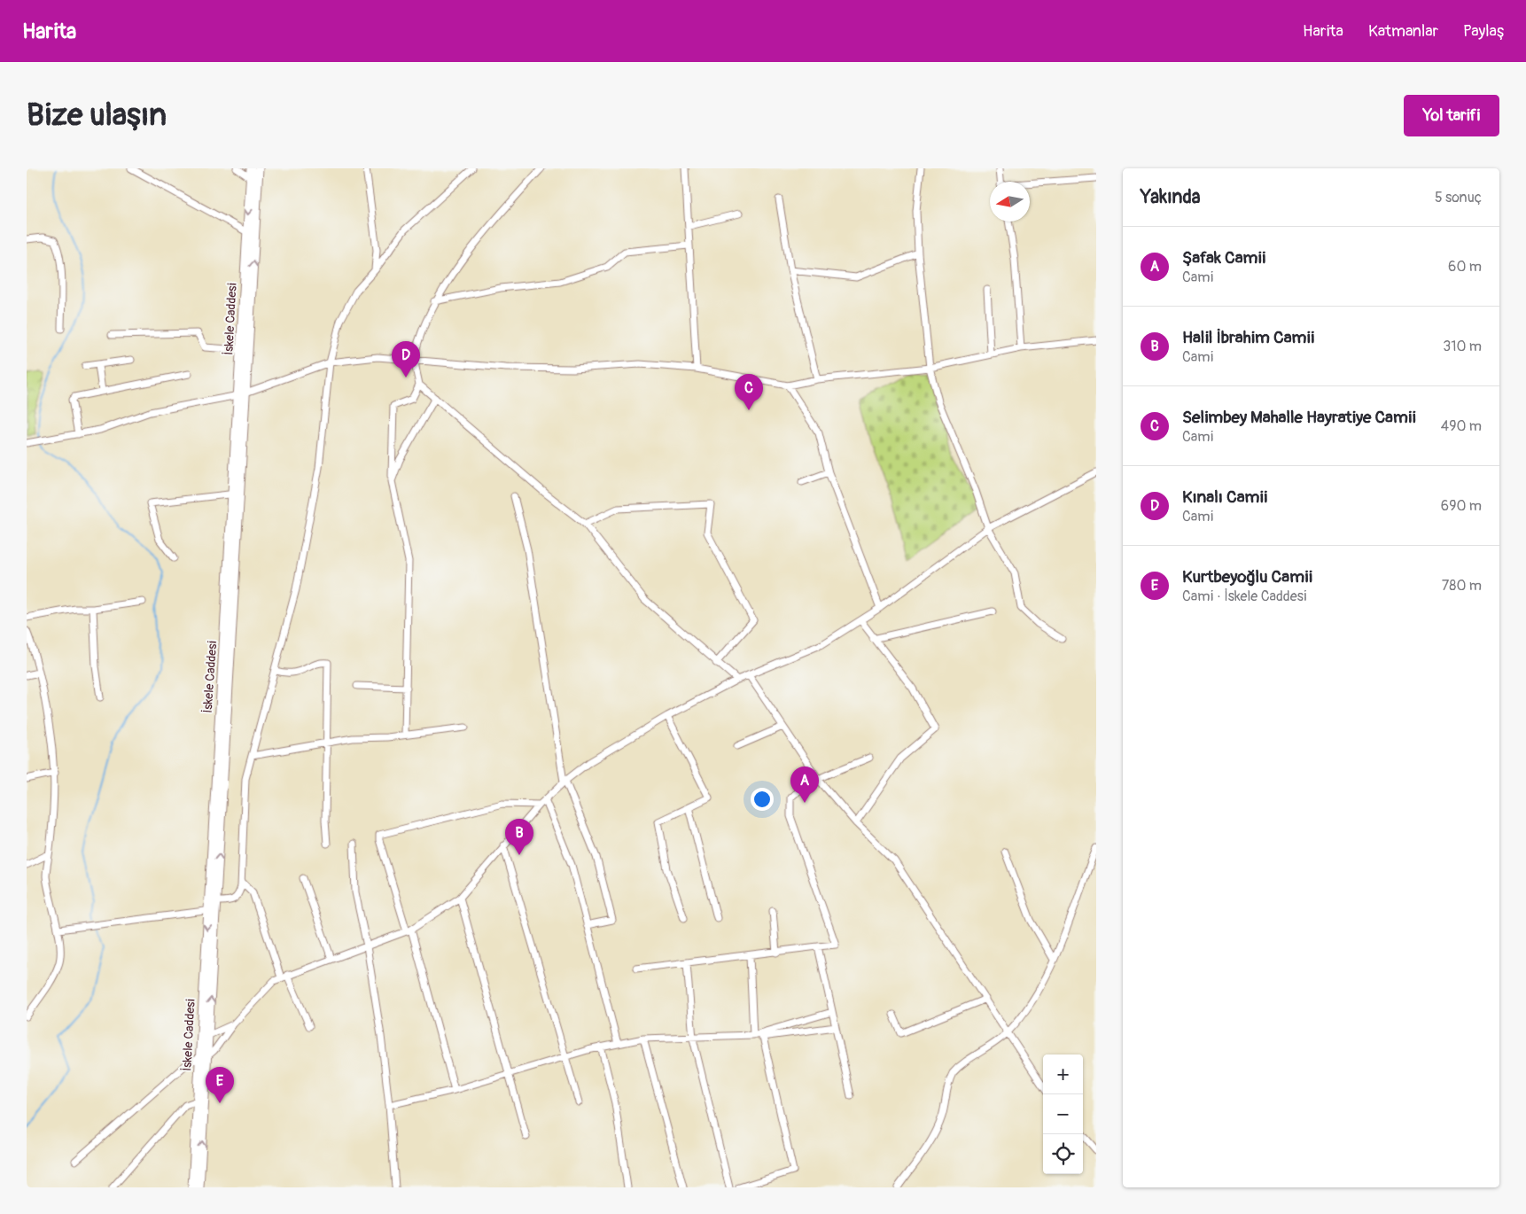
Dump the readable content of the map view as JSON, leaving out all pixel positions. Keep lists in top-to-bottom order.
{
  "streets": {
    "main road": ["İskele Caddesi"]
  },
  "north": "left",
  "page": {
    "header": "Harita",
    "nav": ["Harita", "Katmanlar", "Paylaş"],
    "buttons": "Yol tarifi",
    "title": "Bize ulaşın",
    "heading": ["Yakında", "5 sonuç"],
    "list": [
      {
        "mark": "A",
        "name": "Şafak Camii",
        "note": "Cami",
        "value": "60 m"
      },
      {
        "mark": "B",
        "name": "Halil İbrahim Camii",
        "note": "Cami",
        "value": "310 m"
      },
      {
        "mark": "C",
        "name": "Selimbey Mahalle Hayratiye Camii",
        "note": "Cami",
        "value": "490 m"
      },
      {
        "mark": "D",
        "name": "Kınalı Camii",
        "note": "Cami",
        "value": "690 m"
      },
      {
        "mark": "E",
        "name": "Kurtbeyoğlu Camii",
        "note": "Cami · İskele Caddesi",
        "value": "780 m"
      }
    ],
    "pins": [
      "D",
      "C",
      "A",
      "B",
      "E"
    ],
    "map_buttons": ["+", "−"]
  }
}
